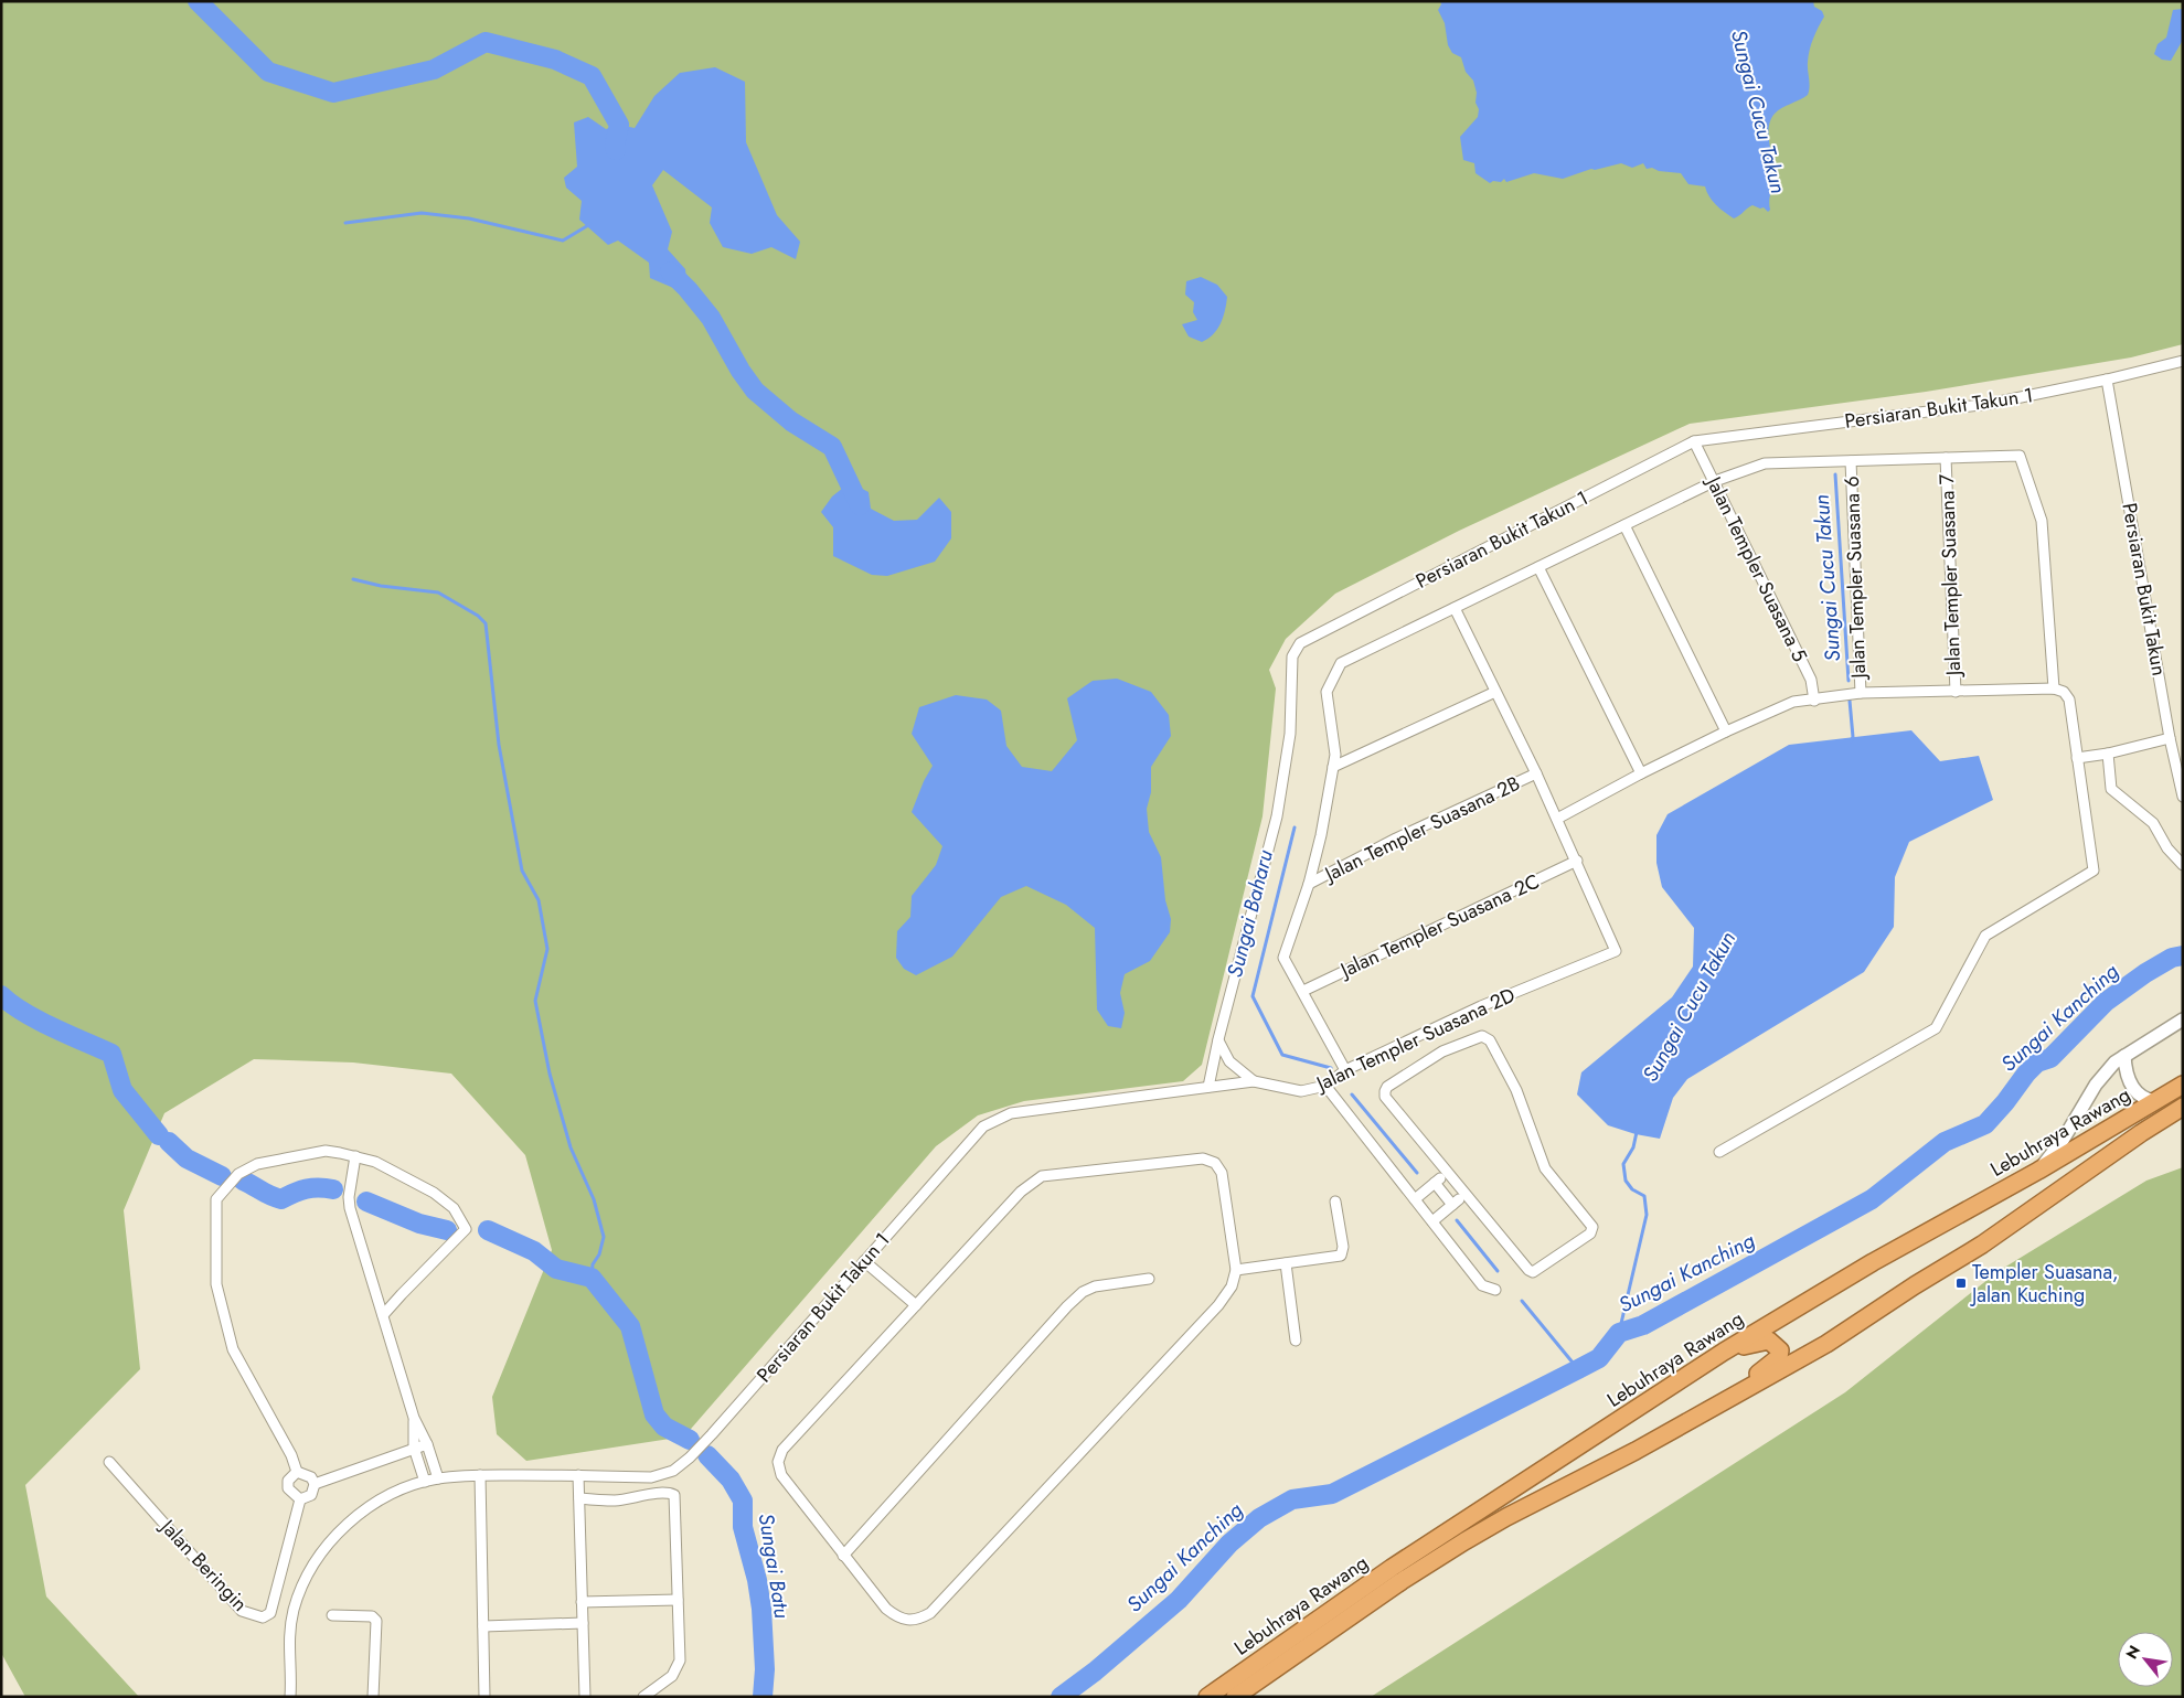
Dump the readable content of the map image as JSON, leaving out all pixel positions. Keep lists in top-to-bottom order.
{
  "streets": {
    "highway": ["Lebuhraya Rawang"],
    "street": [
      "Persiaran Bukit Takun 1",
      "Jalan Templer Suasana 5",
      "Jalan Templer Suasana 7",
      "Jalan Templer Suasana 6",
      "Persiaran Bukit Takun",
      "Jalan Templer Suasana 2B",
      "Jalan Templer Suasana 2C",
      "Jalan Templer Suasana 2D",
      "Jalan Beringin"
    ]
  },
  "crossings": [
    ["Persiaran Bukit Takun 1", "Jalan Templer Suasana 5"],
    ["Persiaran Bukit Takun 1", "Persiaran Bukit Takun"],
    ["Persiaran Bukit Takun 1", "Jalan Templer Suasana 2D"],
    ["Jalan Templer Suasana 2C", "Jalan Templer Suasana 2D"]
  ],
  "water": [
    "Sungai Cucu Takun",
    "Sungai Baharu",
    "Sungai Kanching",
    "Sungai Batu"
  ],
  "places": {
    "transit": ["Templer Suasana, Jalan Kuching"]
  },
  "north": "top left"
}
